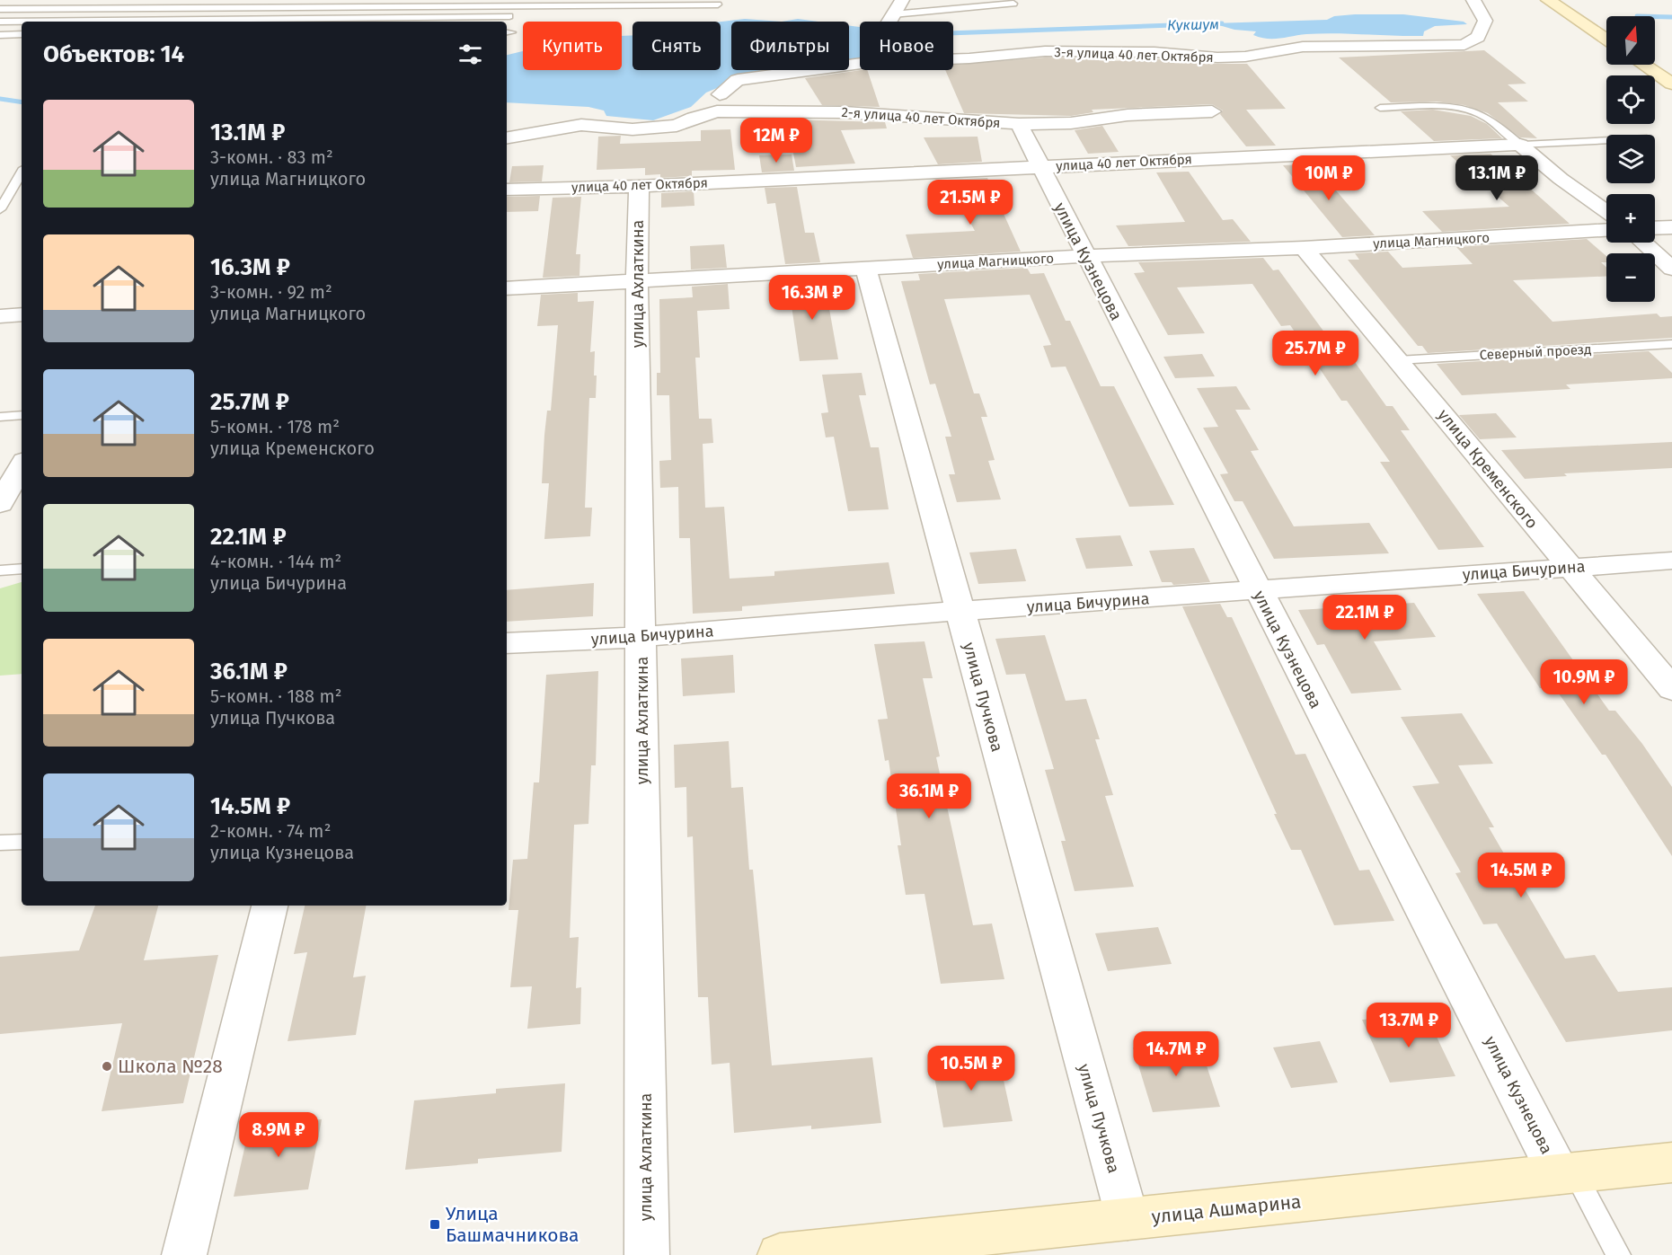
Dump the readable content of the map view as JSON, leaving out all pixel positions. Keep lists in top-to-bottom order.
{
  "streets": {
    "main road": ["улица Ашмарина"],
    "street": [
      "3-я улица 40 лет Октября",
      "2-я улица 40 лет Октября",
      "улица 40 лет Октября",
      "улица Магницкого",
      "улица Кузнецова",
      "улица Ахлаткина",
      "улица Кременского",
      "улица Бичурина",
      "улица Пучкова"
    ],
    "lane": ["Северный проезд"]
  },
  "crossings": [
    ["2-я улица 40 лет Октября", "улица Кузнецова"],
    ["улица 40 лет Октября", "улица Кузнецова"],
    ["улица 40 лет Октября", "улица Ахлаткина"],
    ["улица Магницкого", "улица Кузнецова"],
    ["улица Магницкого", "улица Ахлаткина"],
    ["улица Магницкого", "улица Кременского"],
    ["улица Магницкого", "улица Пучкова"],
    ["улица Кузнецова", "улица Бичурина"],
    ["улица Кузнецова", "улица Ашмарина"],
    ["улица Ахлаткина", "улица Бичурина"],
    ["Северный проезд", "улица Кременского"],
    ["улица Кременского", "улица Бичурина"],
    ["улица Бичурина", "улица Пучкова"],
    ["улица Пучкова", "улица Ашмарина"]
  ],
  "water": ["Кукшум"],
  "places": {
    "other": ["Школа №28"],
    "transit": ["Улица Башмачникова"]
  },
  "north": "top",
  "page": {
    "map_buttons": ["+", "−"],
    "chip": [
      "Купить",
      "Снять",
      "Фильтры",
      "Новое"
    ],
    "heading": "Объектов: 14",
    "list": [
      {
        "name": "13.1M ₽",
        "note": "3-комн. · 83 m² · улица Магницкого"
      },
      {
        "name": "16.3M ₽",
        "note": "3-комн. · 92 m² · улица Магницкого"
      },
      {
        "name": "25.7M ₽",
        "note": "5-комн. · 178 m² · улица Кременского"
      },
      {
        "name": "22.1M ₽",
        "note": "4-комн. · 144 m² · улица Бичурина"
      },
      {
        "name": "36.1M ₽",
        "note": "5-комн. · 188 m² · улица Пучкова"
      },
      {
        "name": "14.5M ₽",
        "note": "2-комн. · 74 m² · улица Кузнецова"
      }
    ],
    "price": [
      "12M ₽",
      "10M ₽",
      "13.1M ₽",
      "21.5M ₽",
      "16.3M ₽",
      "25.7M ₽",
      "22.1M ₽",
      "10.9M ₽",
      "36.1M ₽",
      "14.5M ₽",
      "13.7M ₽",
      "14.7M ₽",
      "10.5M ₽",
      "8.9M ₽"
    ]
  }
}
